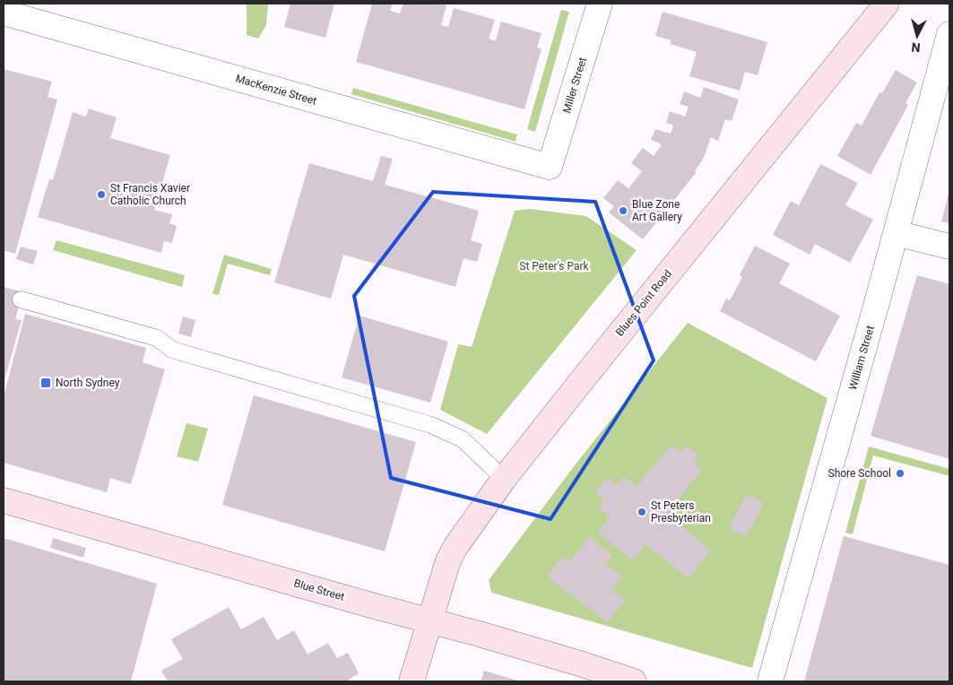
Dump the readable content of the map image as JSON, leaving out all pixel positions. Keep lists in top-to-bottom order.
{
  "streets": {
    "street": [
      "Miller Street",
      "MacKenzie Street",
      "Blues Point Road",
      "William Street",
      "Blue Street"
    ]
  },
  "crossings": [
    ["Miller Street", "MacKenzie Street"],
    ["Blues Point Road", "Blue Street"]
  ],
  "parks": ["St Peter's Park"],
  "places": {
    "other": [
      "St Francis Xavier Catholic Church",
      "Blue Zone Art Gallery",
      "Shore School",
      "St Peters Presbyterian"
    ],
    "transit": ["North Sydney"]
  },
  "north": "bottom"
}
